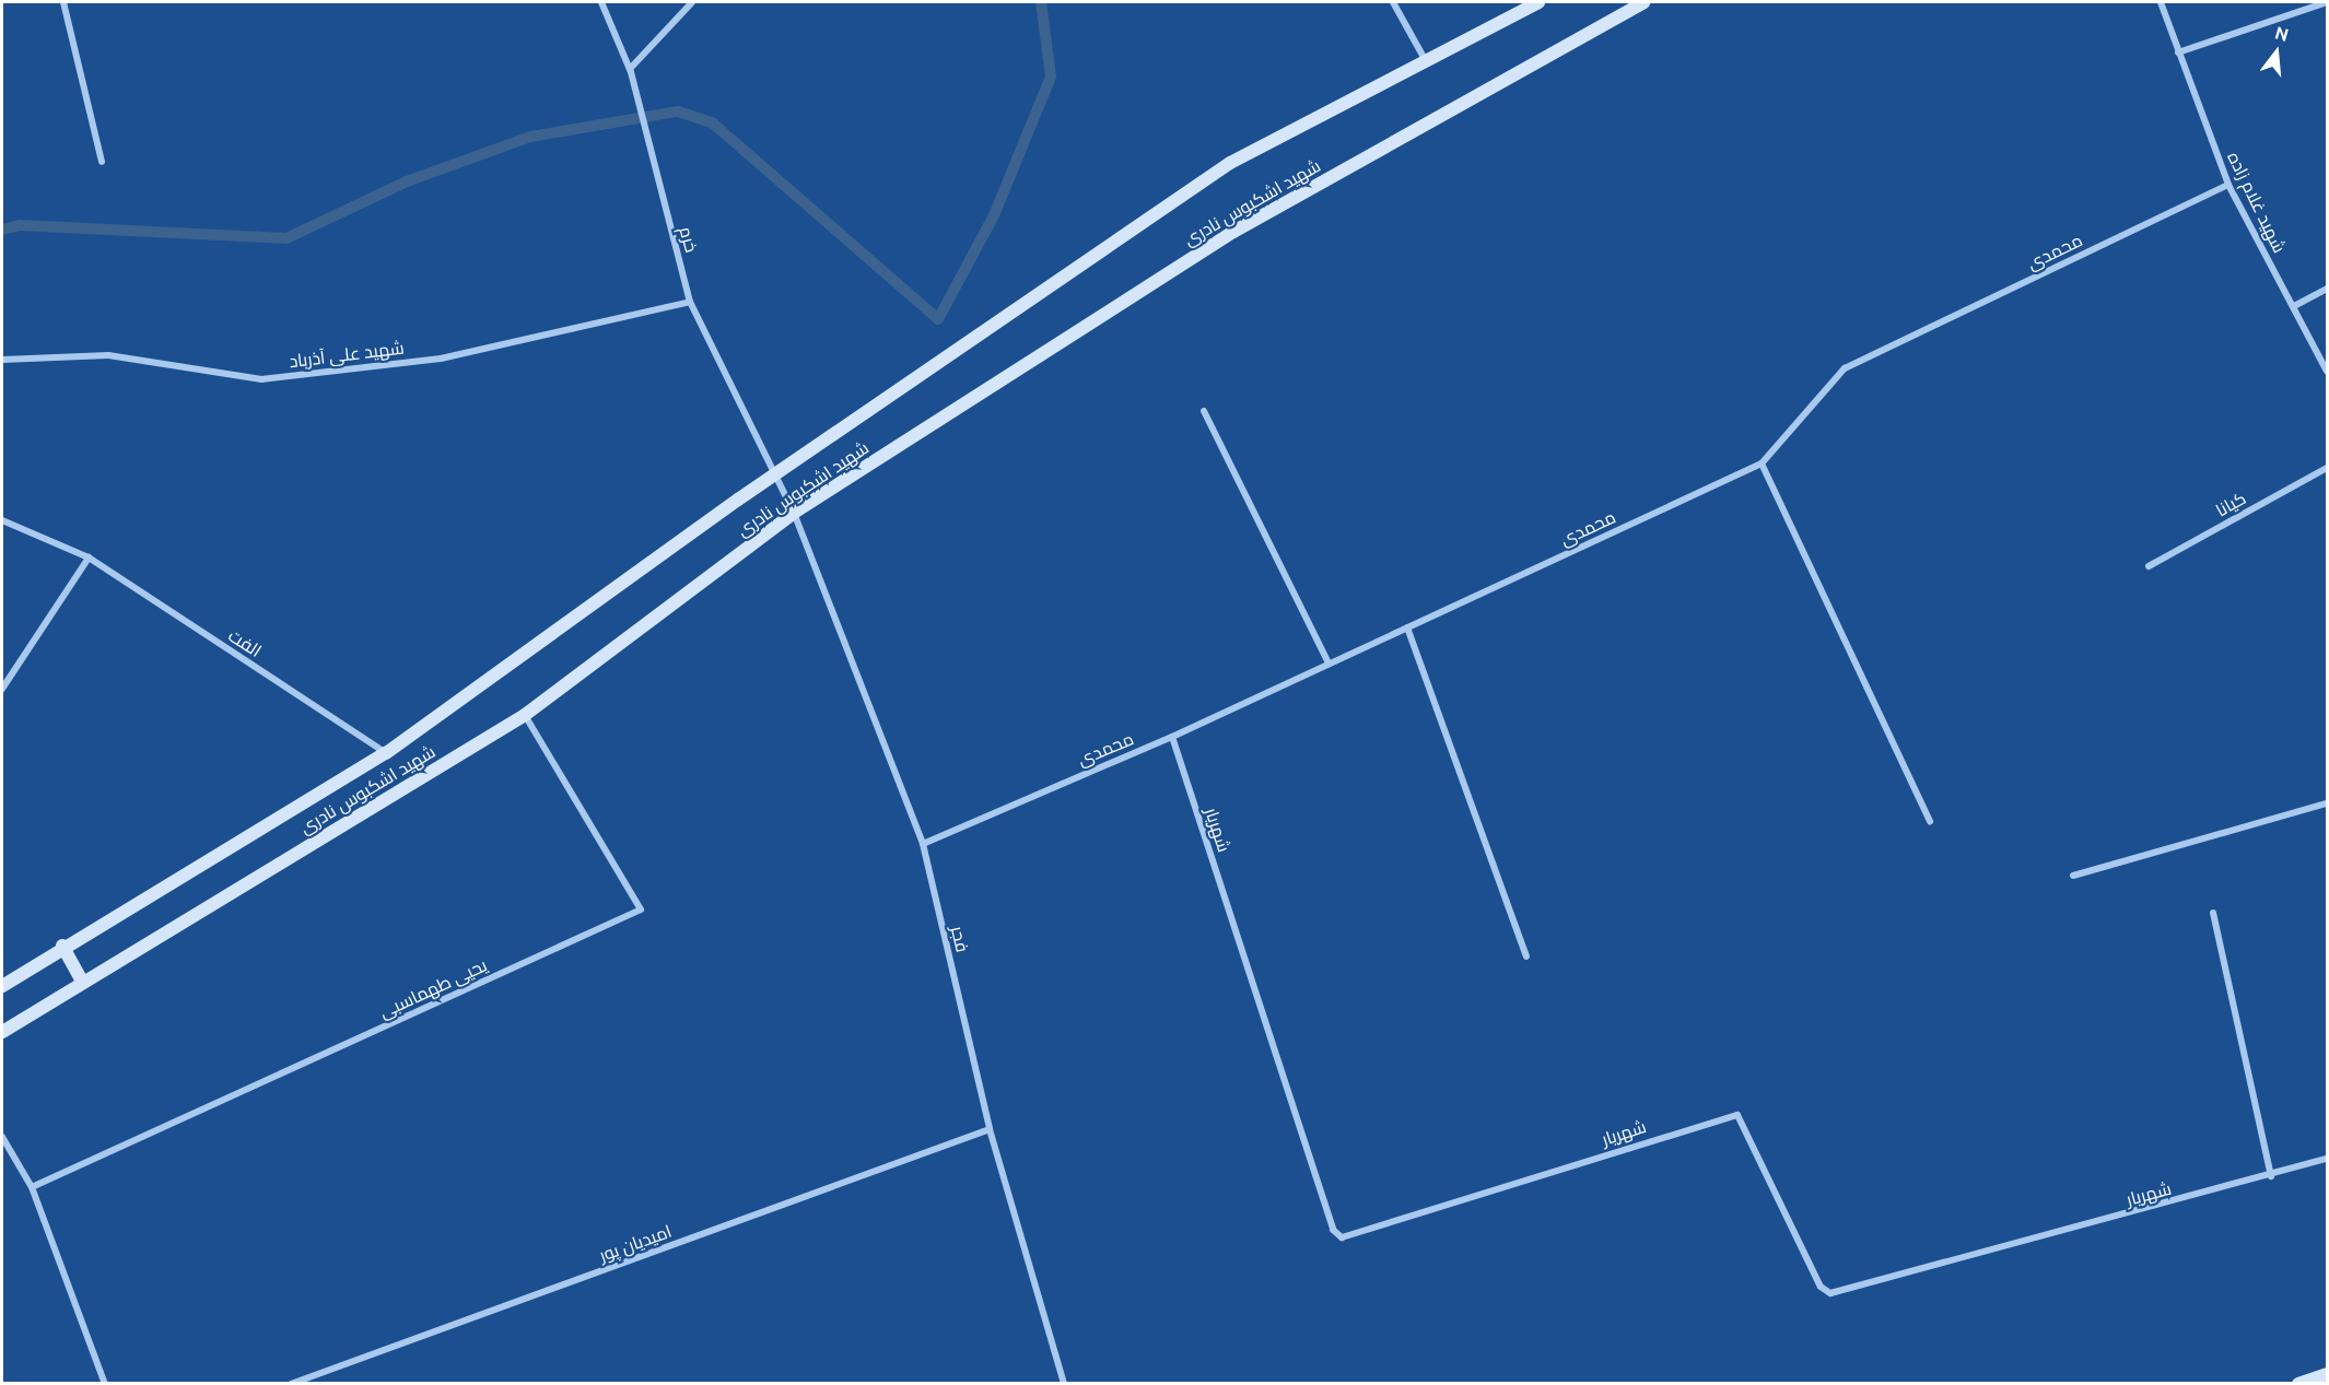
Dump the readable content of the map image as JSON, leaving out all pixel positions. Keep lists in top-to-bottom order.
{
  "streets": {
    "street": [
      "شهید اشکبوس نادری",
      "شهید غلام زاده",
      "خرم",
      "محمدی",
      "شهید علی آذرباد",
      "کیانا",
      "الفت",
      "شهریار",
      "فجر",
      "یحیی طهماسبی",
      "امیدیان پور"
    ]
  },
  "crossings": [
    ["شهید اشکبوس نادری", "خرم"],
    ["شهید اشکبوس نادری", "الفت"],
    ["شهید اشکبوس نادری", "فجر"],
    ["شهید اشکبوس نادری", "یحیی طهماسبی"],
    ["شهید غلام زاده", "محمدی"],
    ["خرم", "شهید علی آذرباد"],
    ["خرم", "فجر"],
    ["محمدی", "شهریار"],
    ["محمدی", "فجر"],
    ["فجر", "امیدیان پور"]
  ],
  "north": "top"
}
